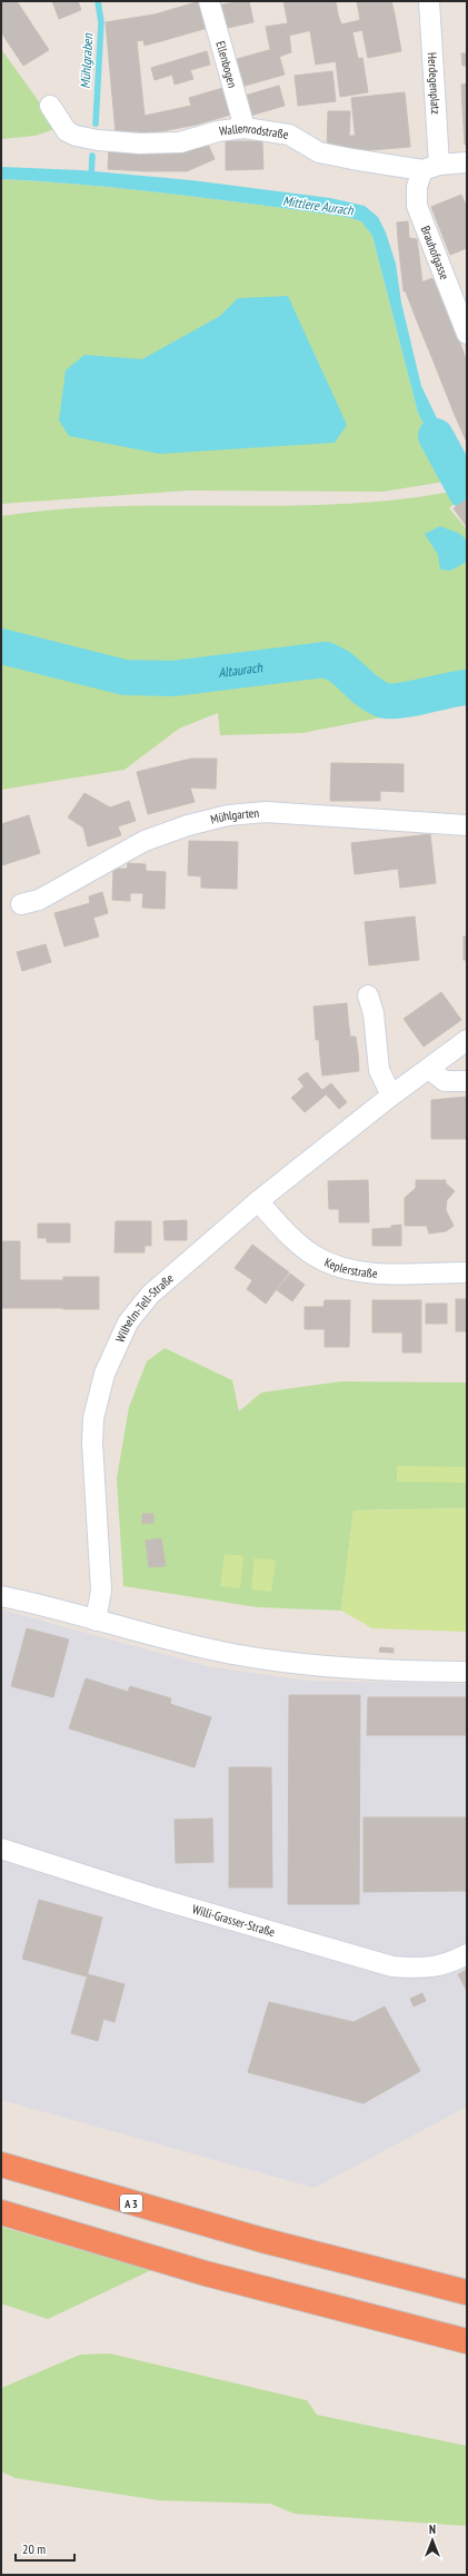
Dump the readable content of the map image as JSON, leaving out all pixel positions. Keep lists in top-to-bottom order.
{
  "streets": {
    "highway": ["A 3"],
    "street": [
      "Ellenbogen",
      "Herdegenplatz",
      "Wallenrodstraße",
      "Brauhofgasse",
      "Mühlgarten",
      "Keplerstraße",
      "Wilhelm-Tell-Straße",
      "Willi-Grasser-Straße"
    ]
  },
  "crossings": [
    ["Ellenbogen", "Wallenrodstraße"],
    ["Herdegenplatz", "Wallenrodstraße"],
    ["Herdegenplatz", "Brauhofgasse"],
    ["Wallenrodstraße", "Brauhofgasse"],
    ["Keplerstraße", "Wilhelm-Tell-Straße"]
  ],
  "water": ["Mühlgraben", "Mittlere Aurach", "Altaurach"],
  "scale_bar": "20 m",
  "north": "top"
}
